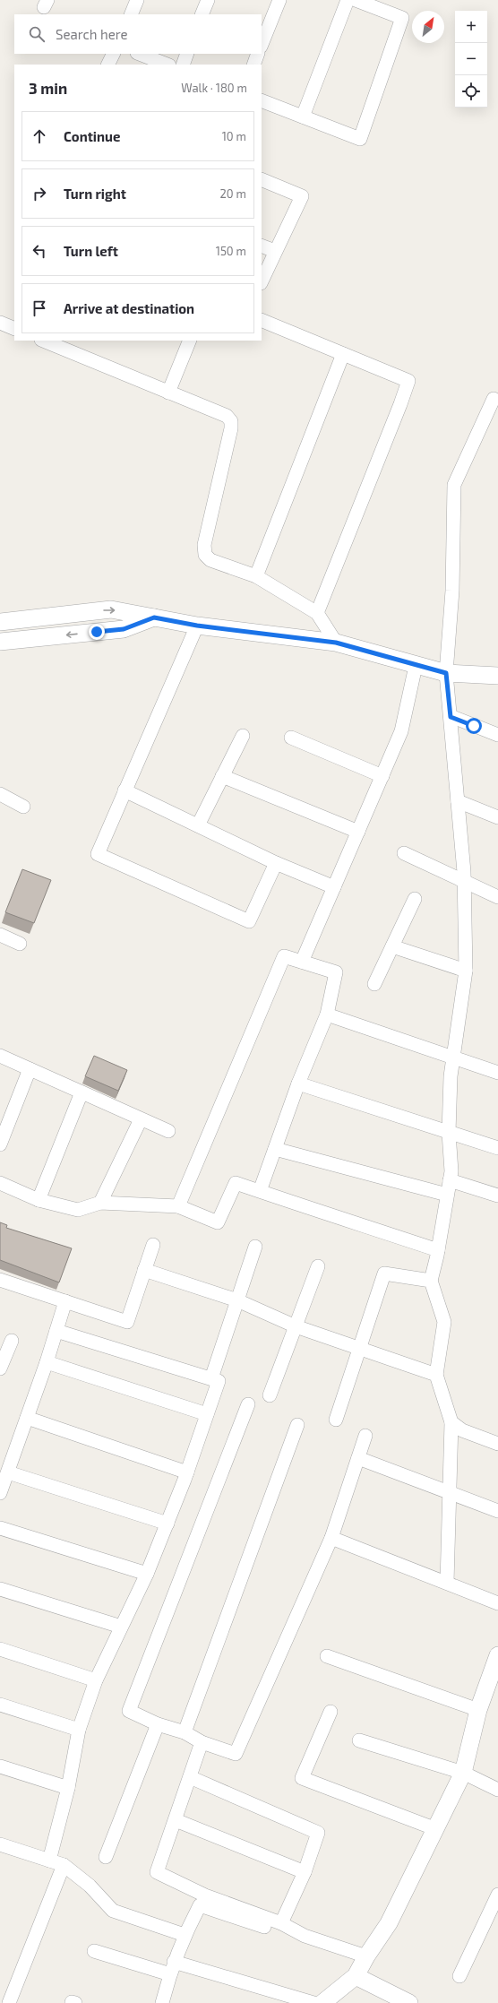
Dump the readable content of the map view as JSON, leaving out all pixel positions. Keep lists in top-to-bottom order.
{
  "north": "top right",
  "page": {
    "map_buttons": ["+", "−"],
    "search": "Search here",
    "heading": ["3 min", "Walk · 180 m"],
    "list": [
      ["Continue", "10 m"],
      ["Turn right", "20 m"],
      ["Turn left", "150 m"],
      "Arrive at destination"
    ]
  }
}
